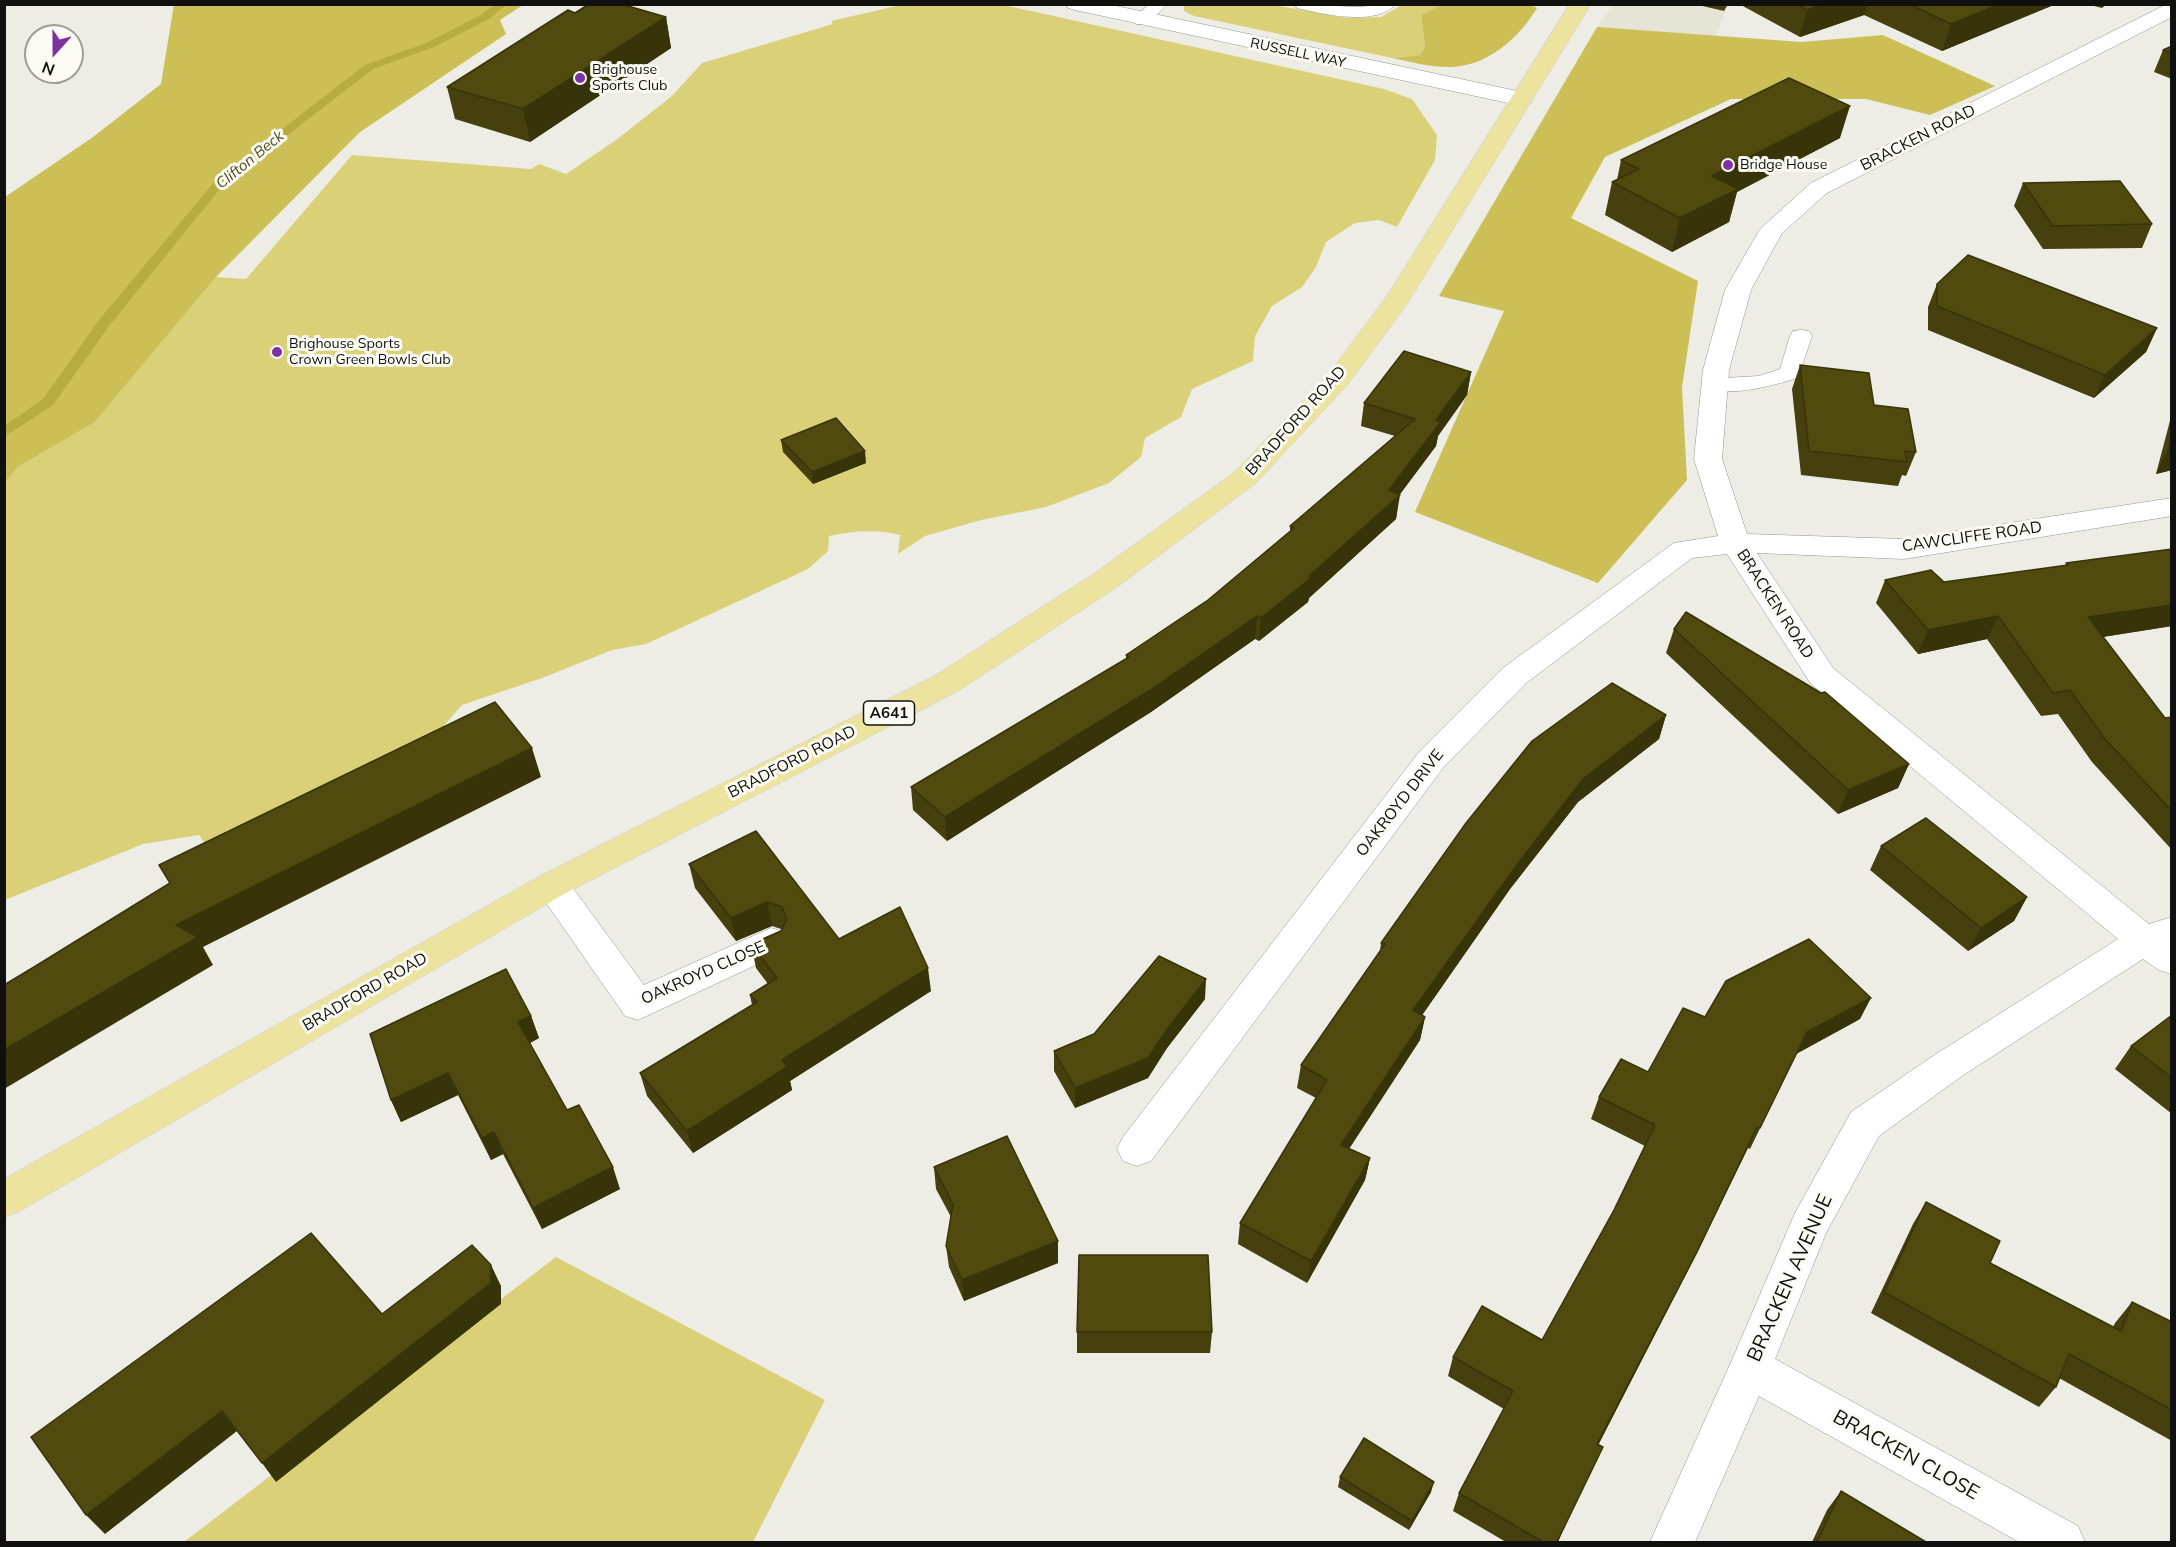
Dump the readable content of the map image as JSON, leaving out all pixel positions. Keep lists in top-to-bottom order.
{
  "streets": {
    "main road": ["BRADFORD ROAD", "A641"],
    "street": [
      "RUSSELL WAY",
      "BRACKEN ROAD",
      "CAWCLIFFE ROAD",
      "OAKROYD DRIVE",
      "OAKROYD CLOSE",
      "BRACKEN AVENUE",
      "BRACKEN CLOSE"
    ]
  },
  "crossings": [
    ["RUSSELL WAY", "BRADFORD ROAD"],
    ["BRACKEN ROAD", "CAWCLIFFE ROAD"],
    ["BRACKEN ROAD", "OAKROYD DRIVE"],
    ["BRACKEN ROAD", "BRACKEN AVENUE"],
    ["BRADFORD ROAD", "OAKROYD CLOSE"],
    ["CAWCLIFFE ROAD", "OAKROYD DRIVE"],
    ["BRACKEN AVENUE", "BRACKEN CLOSE"]
  ],
  "water": ["Clifton Beck"],
  "places": ["Brighouse Sports Club", "Bridge House", "Brighouse Sports Crown Green Bowls Club"],
  "north": "bottom"
}
